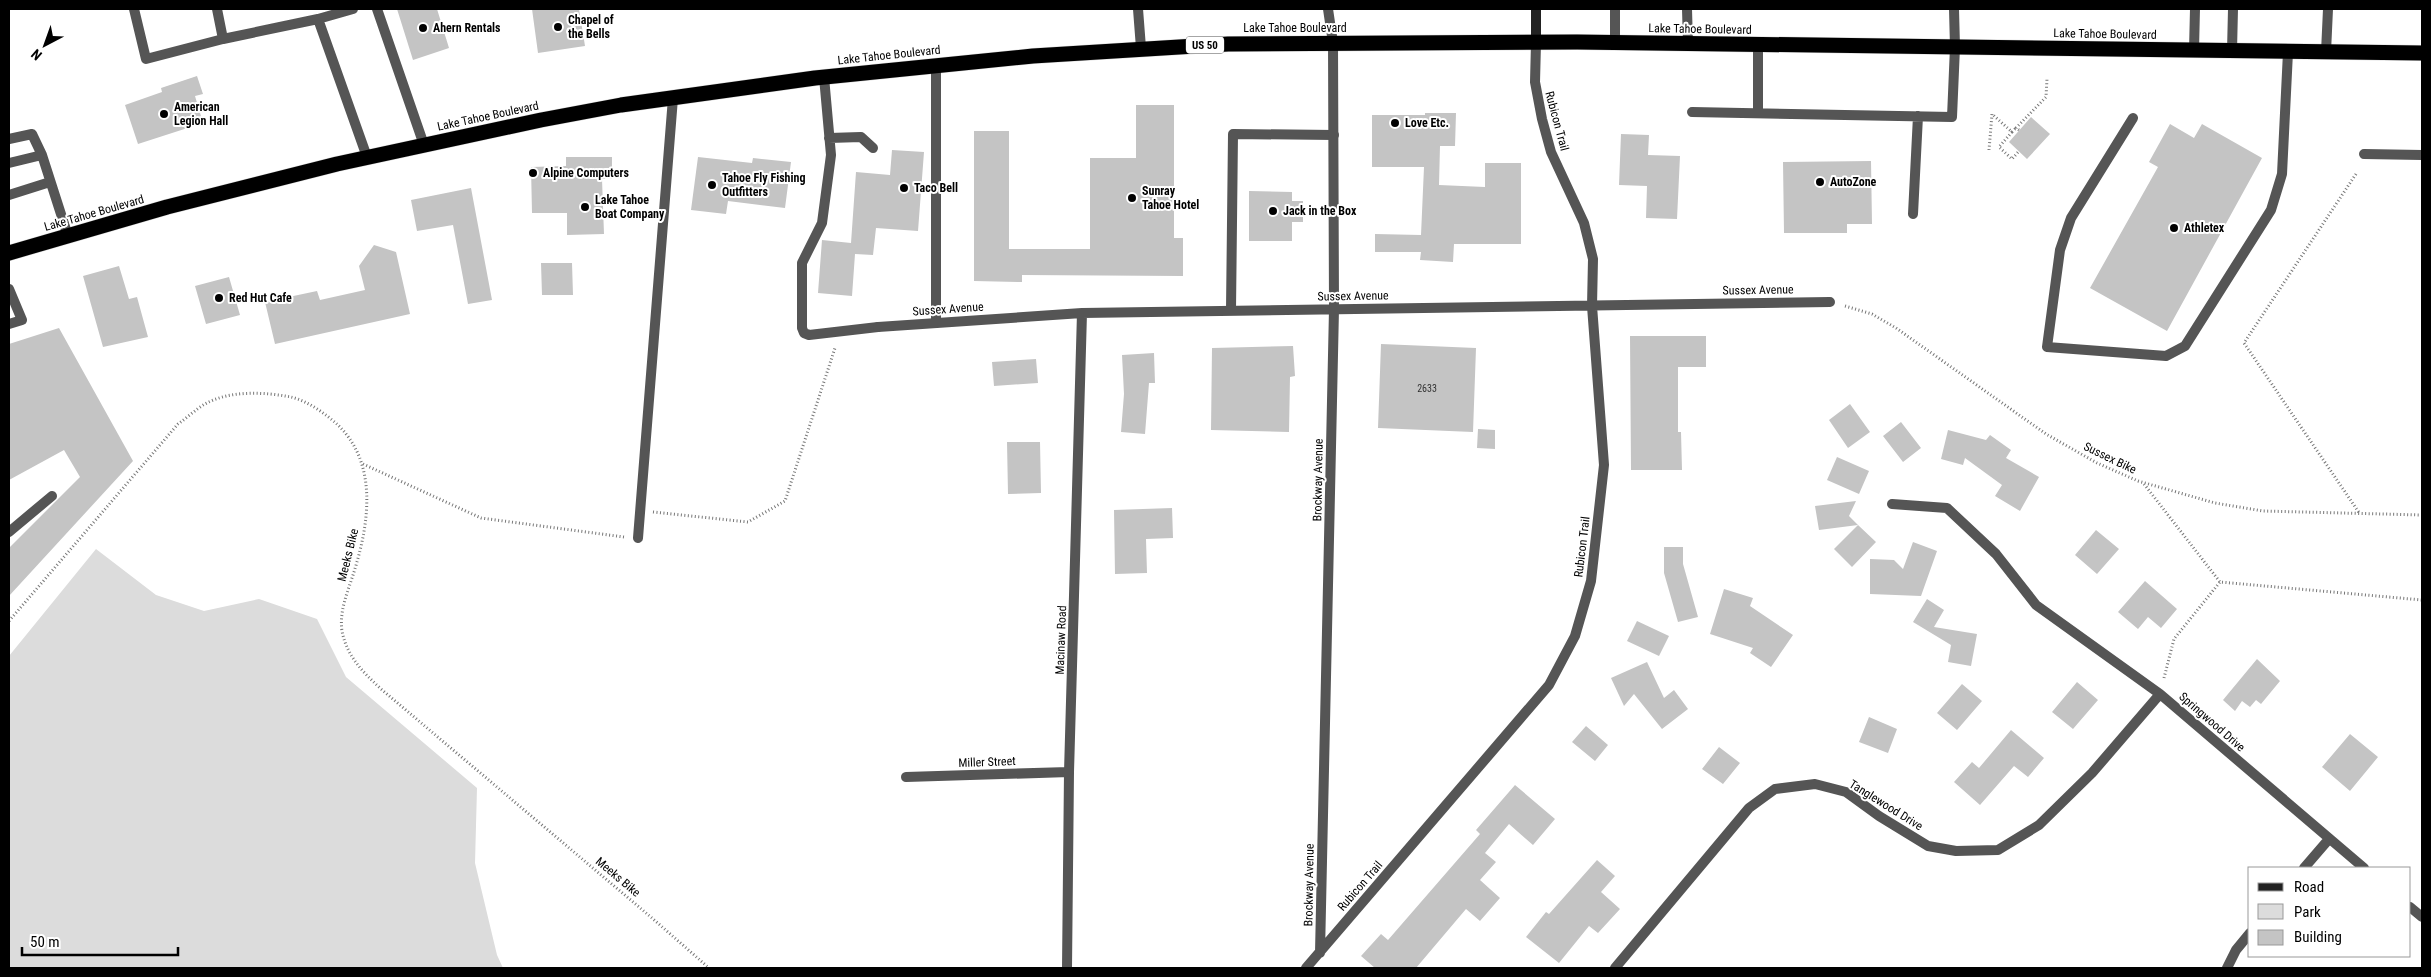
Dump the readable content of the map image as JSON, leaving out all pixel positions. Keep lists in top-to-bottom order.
{
  "streets": {
    "highway": ["Lake Tahoe Boulevard", "US 50"],
    "street": [
      "Rubicon Trail",
      "Sussex Avenue",
      "Brockway Avenue",
      "Macinaw Road",
      "Springwood Drive",
      "Miller Street",
      "Tanglewood Drive"
    ],
    "path": ["Sussex Bike", "Meeks Bike"]
  },
  "crossings": [
    ["Lake Tahoe Boulevard", "Rubicon Trail"],
    ["Lake Tahoe Boulevard", "Brockway Avenue"],
    ["Rubicon Trail", "Sussex Avenue"],
    ["Rubicon Trail", "Brockway Avenue"],
    ["Sussex Avenue", "Sussex Bike"],
    ["Sussex Avenue", "Brockway Avenue"],
    ["Sussex Avenue", "Macinaw Road"],
    ["Macinaw Road", "Miller Street"],
    ["Springwood Drive", "Tanglewood Drive"]
  ],
  "places": [
    "Chapel of the Bells",
    "Ahern Rentals",
    "American Legion Hall",
    "Love Etc.",
    "Alpine Computers",
    "AutoZone",
    "Tahoe Fly Fishing Outfitters",
    "Taco Bell",
    "Sunray Tahoe Hotel",
    "Lake Tahoe Boat Company",
    "Jack in the Box",
    "Athletex",
    "Red Hut Cafe"
  ],
  "house_numbers": ["2633"],
  "legend": ["Road", "Park", "Building"],
  "scale_bar": "50 m",
  "north": "bottom left"
}
